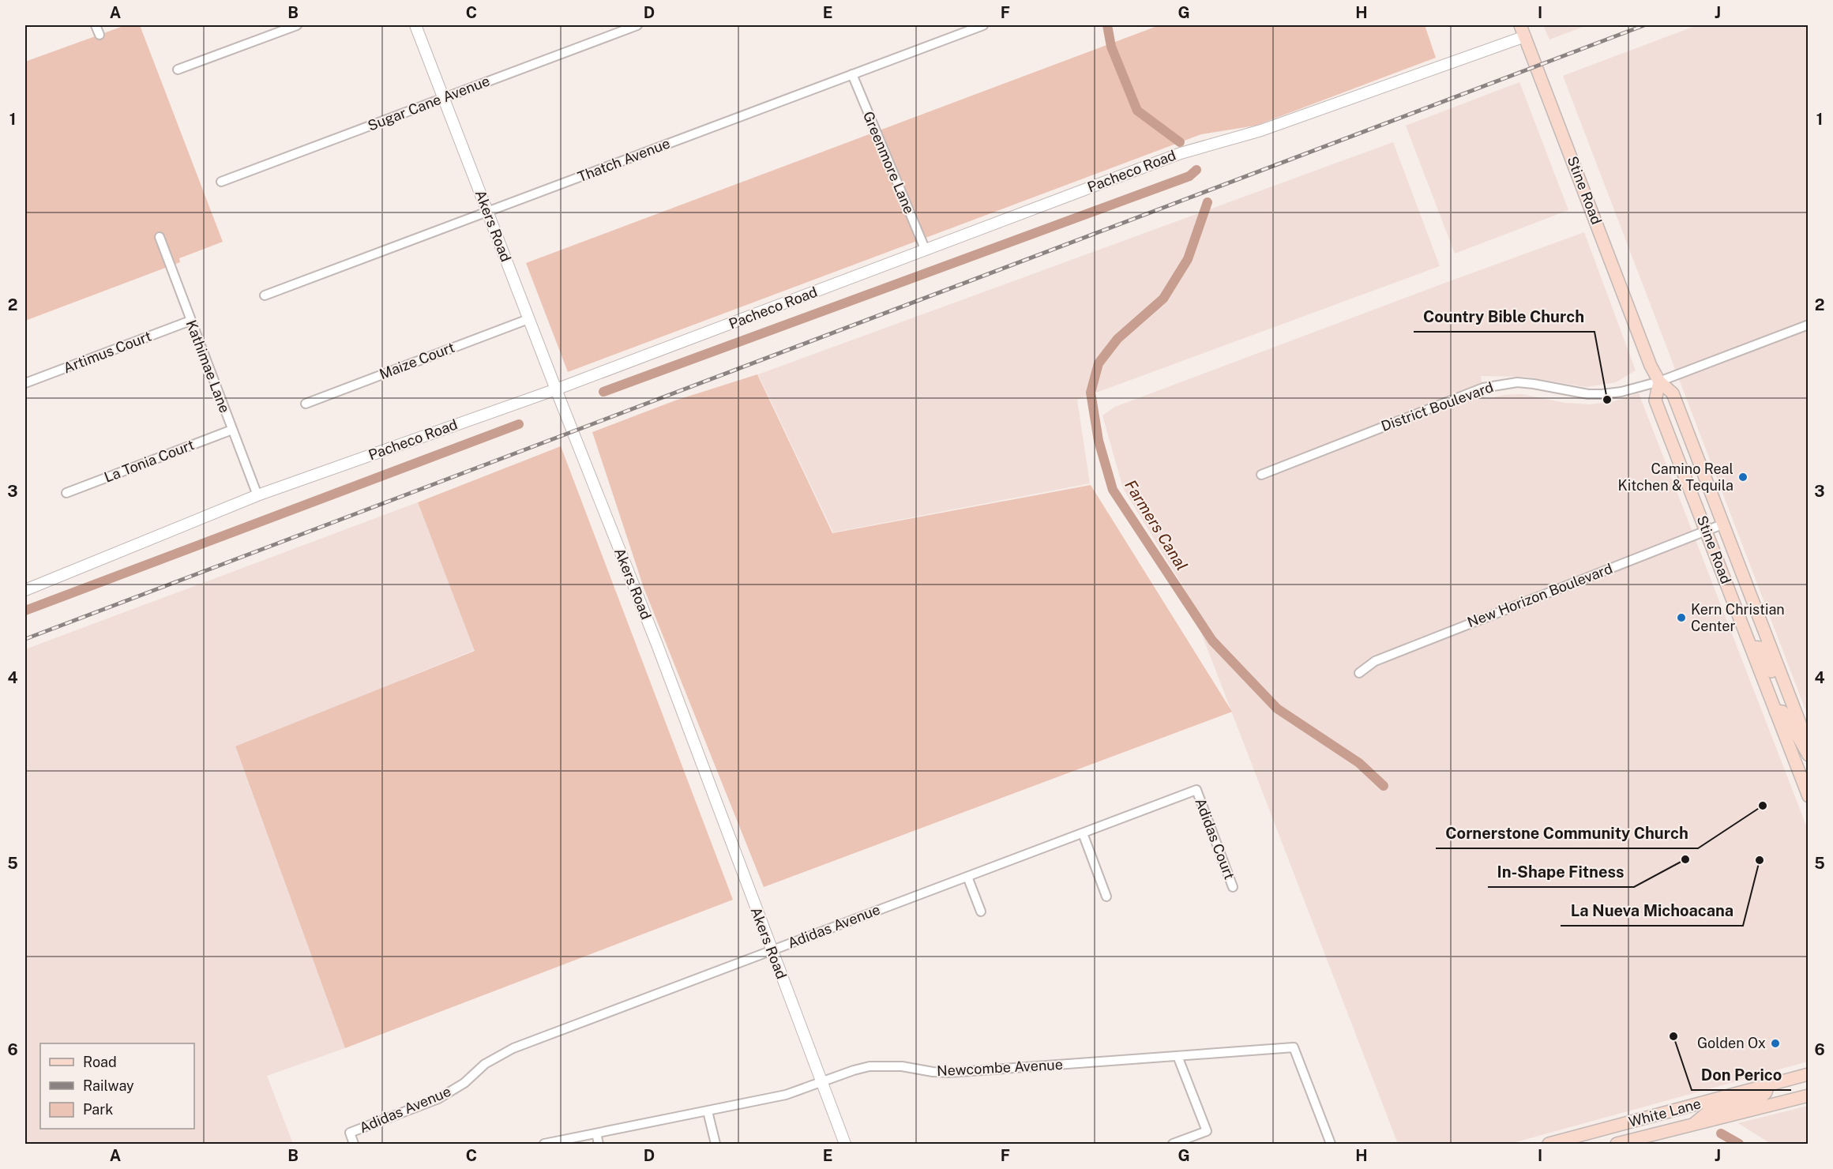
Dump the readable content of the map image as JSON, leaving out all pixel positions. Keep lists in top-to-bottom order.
{
  "streets": {
    "main road": ["Stine Road", "White Lane"],
    "street": [
      "Sugar Cane Avenue",
      "Thatch Avenue",
      "Greenmore Lane",
      "Pacheco Road",
      "Akers Road",
      "Artimus Court",
      "Maize Court",
      "Kathimae Lane",
      "District Boulevard",
      "La Tonia Court",
      "New Horizon Boulevard",
      "Adidas Court",
      "Adidas Avenue",
      "Newcombe Avenue"
    ]
  },
  "crossings": [
    ["Sugar Cane Avenue", "Akers Road"],
    ["Thatch Avenue", "Greenmore Lane"],
    ["Thatch Avenue", "Akers Road"],
    ["Greenmore Lane", "Pacheco Road"],
    ["Pacheco Road", "Stine Road"],
    ["Pacheco Road", "Akers Road"],
    ["Pacheco Road", "Kathimae Lane"],
    ["Stine Road", "District Boulevard"],
    ["Stine Road", "New Horizon Boulevard"],
    ["Akers Road", "Maize Court"],
    ["Akers Road", "Adidas Avenue"],
    ["Akers Road", "Newcombe Avenue"],
    ["Artimus Court", "Kathimae Lane"],
    ["Kathimae Lane", "La Tonia Court"],
    ["Adidas Court", "Adidas Avenue"]
  ],
  "water": ["Farmers Canal"],
  "places": [
    "Country Bible Church",
    "Camino Real Kitchen & Tequila",
    "Kern Christian Center",
    "Cornerstone Community Church",
    "In-Shape Fitness",
    "La Nueva Michoacana",
    "Don Perico",
    "Golden Ox"
  ],
  "legend": ["Road", "Railway", "Park"],
  "grid": {
    "columns": [
      "A",
      "B",
      "C",
      "D",
      "E",
      "F",
      "G",
      "H",
      "I",
      "J"
    ],
    "rows": [
      "1",
      "2",
      "3",
      "4",
      "5",
      "6"
    ]
  }
}
